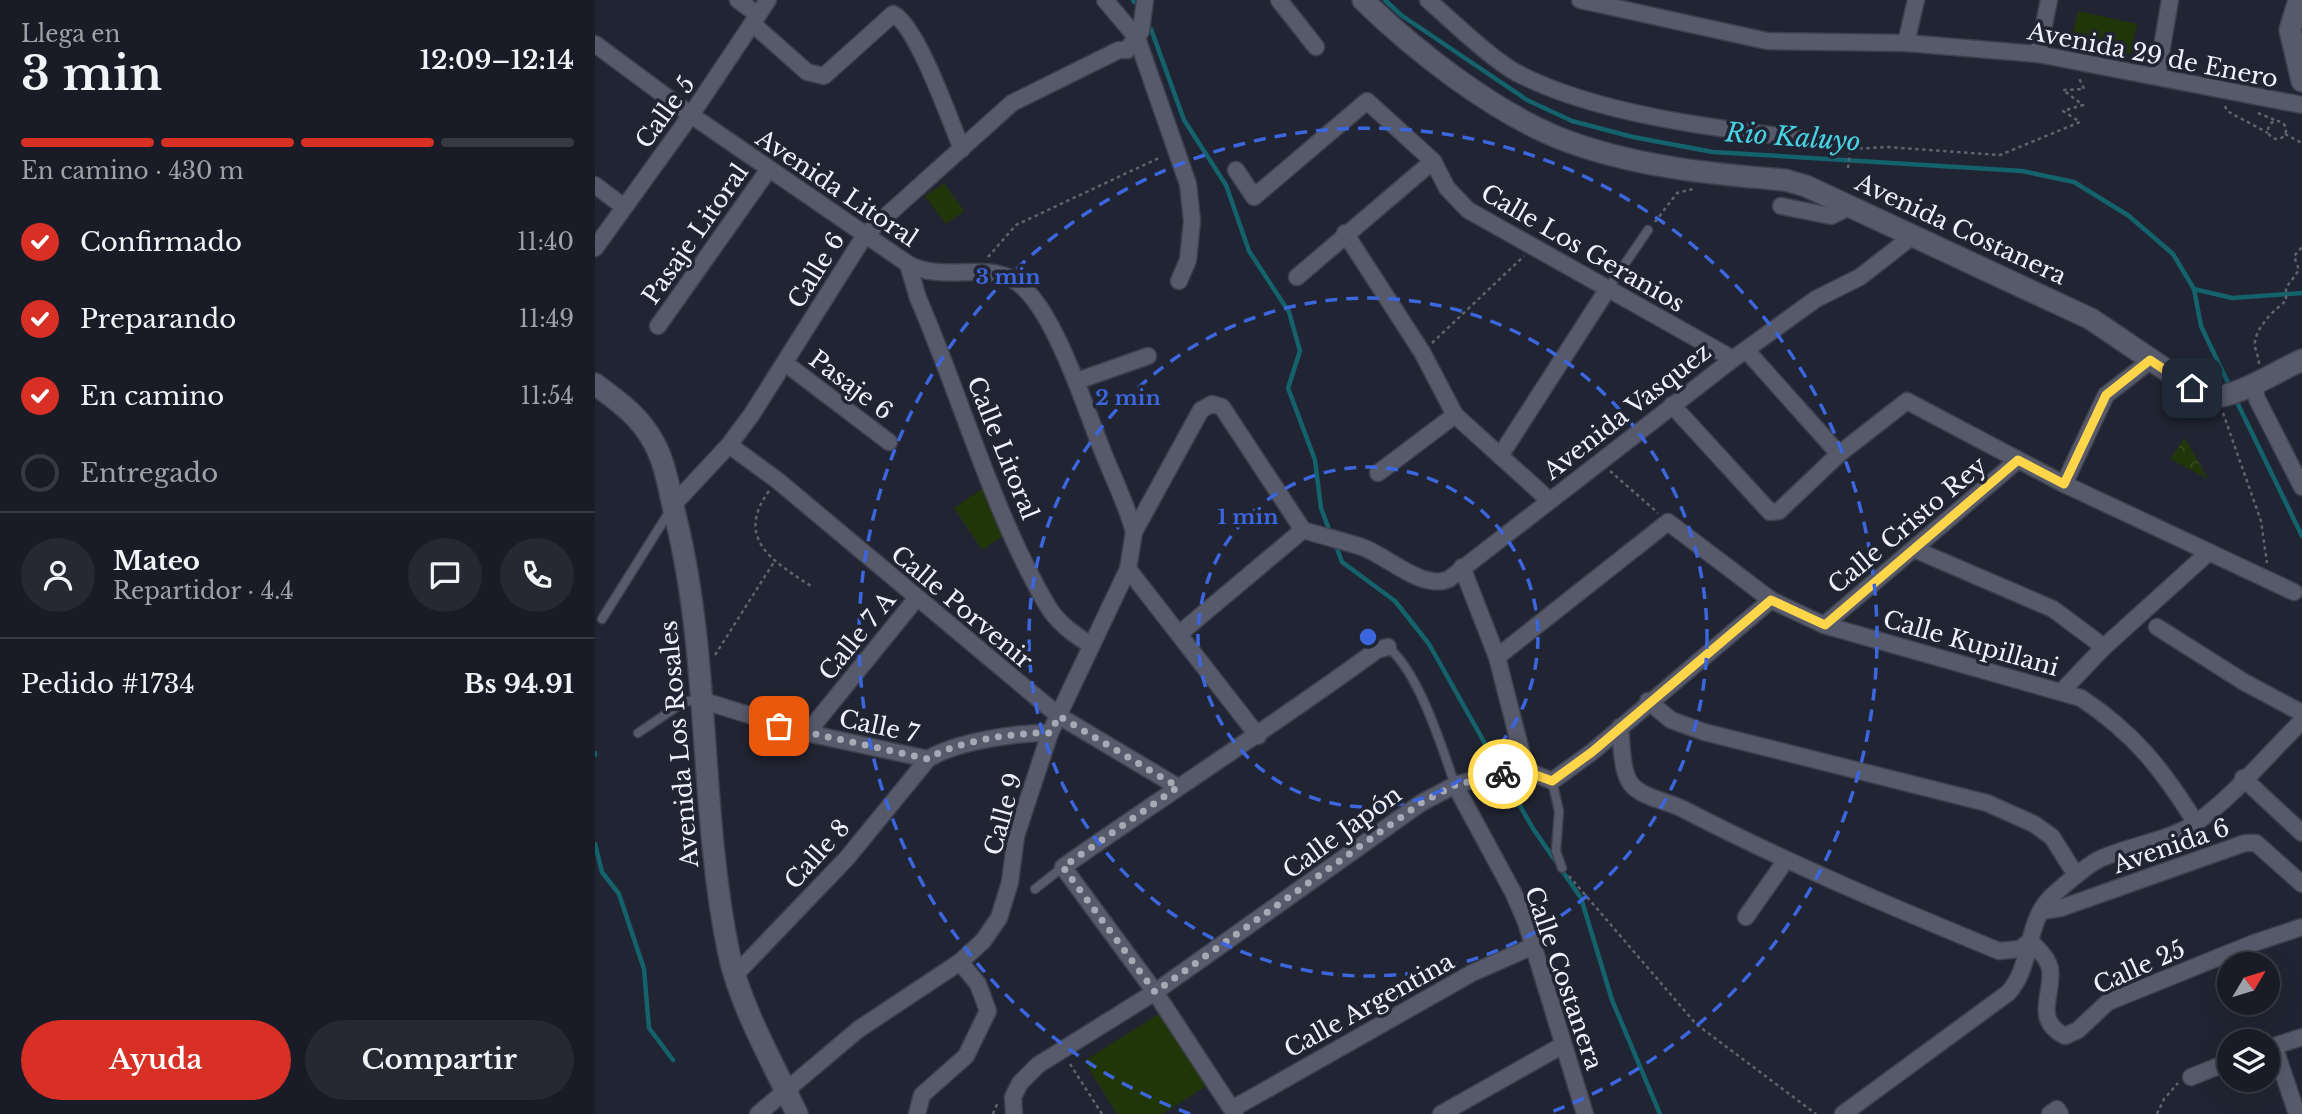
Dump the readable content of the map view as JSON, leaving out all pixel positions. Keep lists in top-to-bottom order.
{
  "streets": {
    "main road": ["Avenida Costanera", "Avenida Los Rosales"],
    "street": [
      "Avenida 29 de Enero",
      "Calle 5",
      "Avenida Litoral",
      "Pasaje Litoral",
      "Calle Los Geranios",
      "Calle 6",
      "Pasaje 6",
      "Avenida Vasquez",
      "Calle Litoral",
      "Calle Cristo Rey",
      "Calle Porvenir",
      "Calle 7 A",
      "Calle Kupillani",
      "Calle 7",
      "Calle 9",
      "Calle Japón",
      "Avenida 6",
      "Calle 8",
      "Calle 25",
      "Calle Costanera",
      "Calle Argentina"
    ]
  },
  "crossings": [
    ["Calle 5", "Avenida Litoral"],
    ["Avenida Litoral", "Pasaje Litoral"],
    ["Avenida Litoral", "Calle 6"],
    ["Avenida Litoral", "Calle Litoral"],
    ["Avenida Litoral", "Calle 9"],
    ["Avenida Costanera", "Avenida Vasquez"],
    ["Calle Los Geranios", "Avenida Vasquez"],
    ["Calle 6", "Pasaje 6"],
    ["Calle 6", "Calle Porvenir"],
    ["Calle 6", "Avenida Los Rosales"],
    ["Avenida Vasquez", "Calle 9"],
    ["Calle Litoral", "Calle 9"],
    ["Calle Cristo Rey", "Calle Kupillani"],
    ["Calle Porvenir", "Calle 7 A"],
    ["Calle Porvenir", "Calle 9"],
    ["Calle 7 A", "Calle 7"],
    ["Calle 7", "Avenida Los Rosales"],
    ["Calle 7", "Calle 9"],
    ["Calle 7", "Calle 8"],
    ["Avenida Los Rosales", "Calle 9"],
    ["Avenida Los Rosales", "Calle 8"],
    ["Calle Japón", "Calle Costanera"],
    ["Calle Costanera", "Calle Argentina"]
  ],
  "water": ["Rio Kaluyo"],
  "north": "top right",
  "page": {
    "heading": ["3 min", "Llega en", "12:09–12:14"],
    "panel": [
      "Mateo",
      "Repartidor · 4.4",
      "Pedido #1734",
      "Bs 94.91"
    ],
    "bar": "En camino · 430 m",
    "list": [
      ["Confirmado", "11:40"],
      ["Preparando", "11:49"],
      ["En camino", "11:54"],
      "Entregado"
    ],
    "buttons": ["Ayuda", "Compartir"]
  },
  "rings": ["3 min", "2 min", "1 min"]
}
